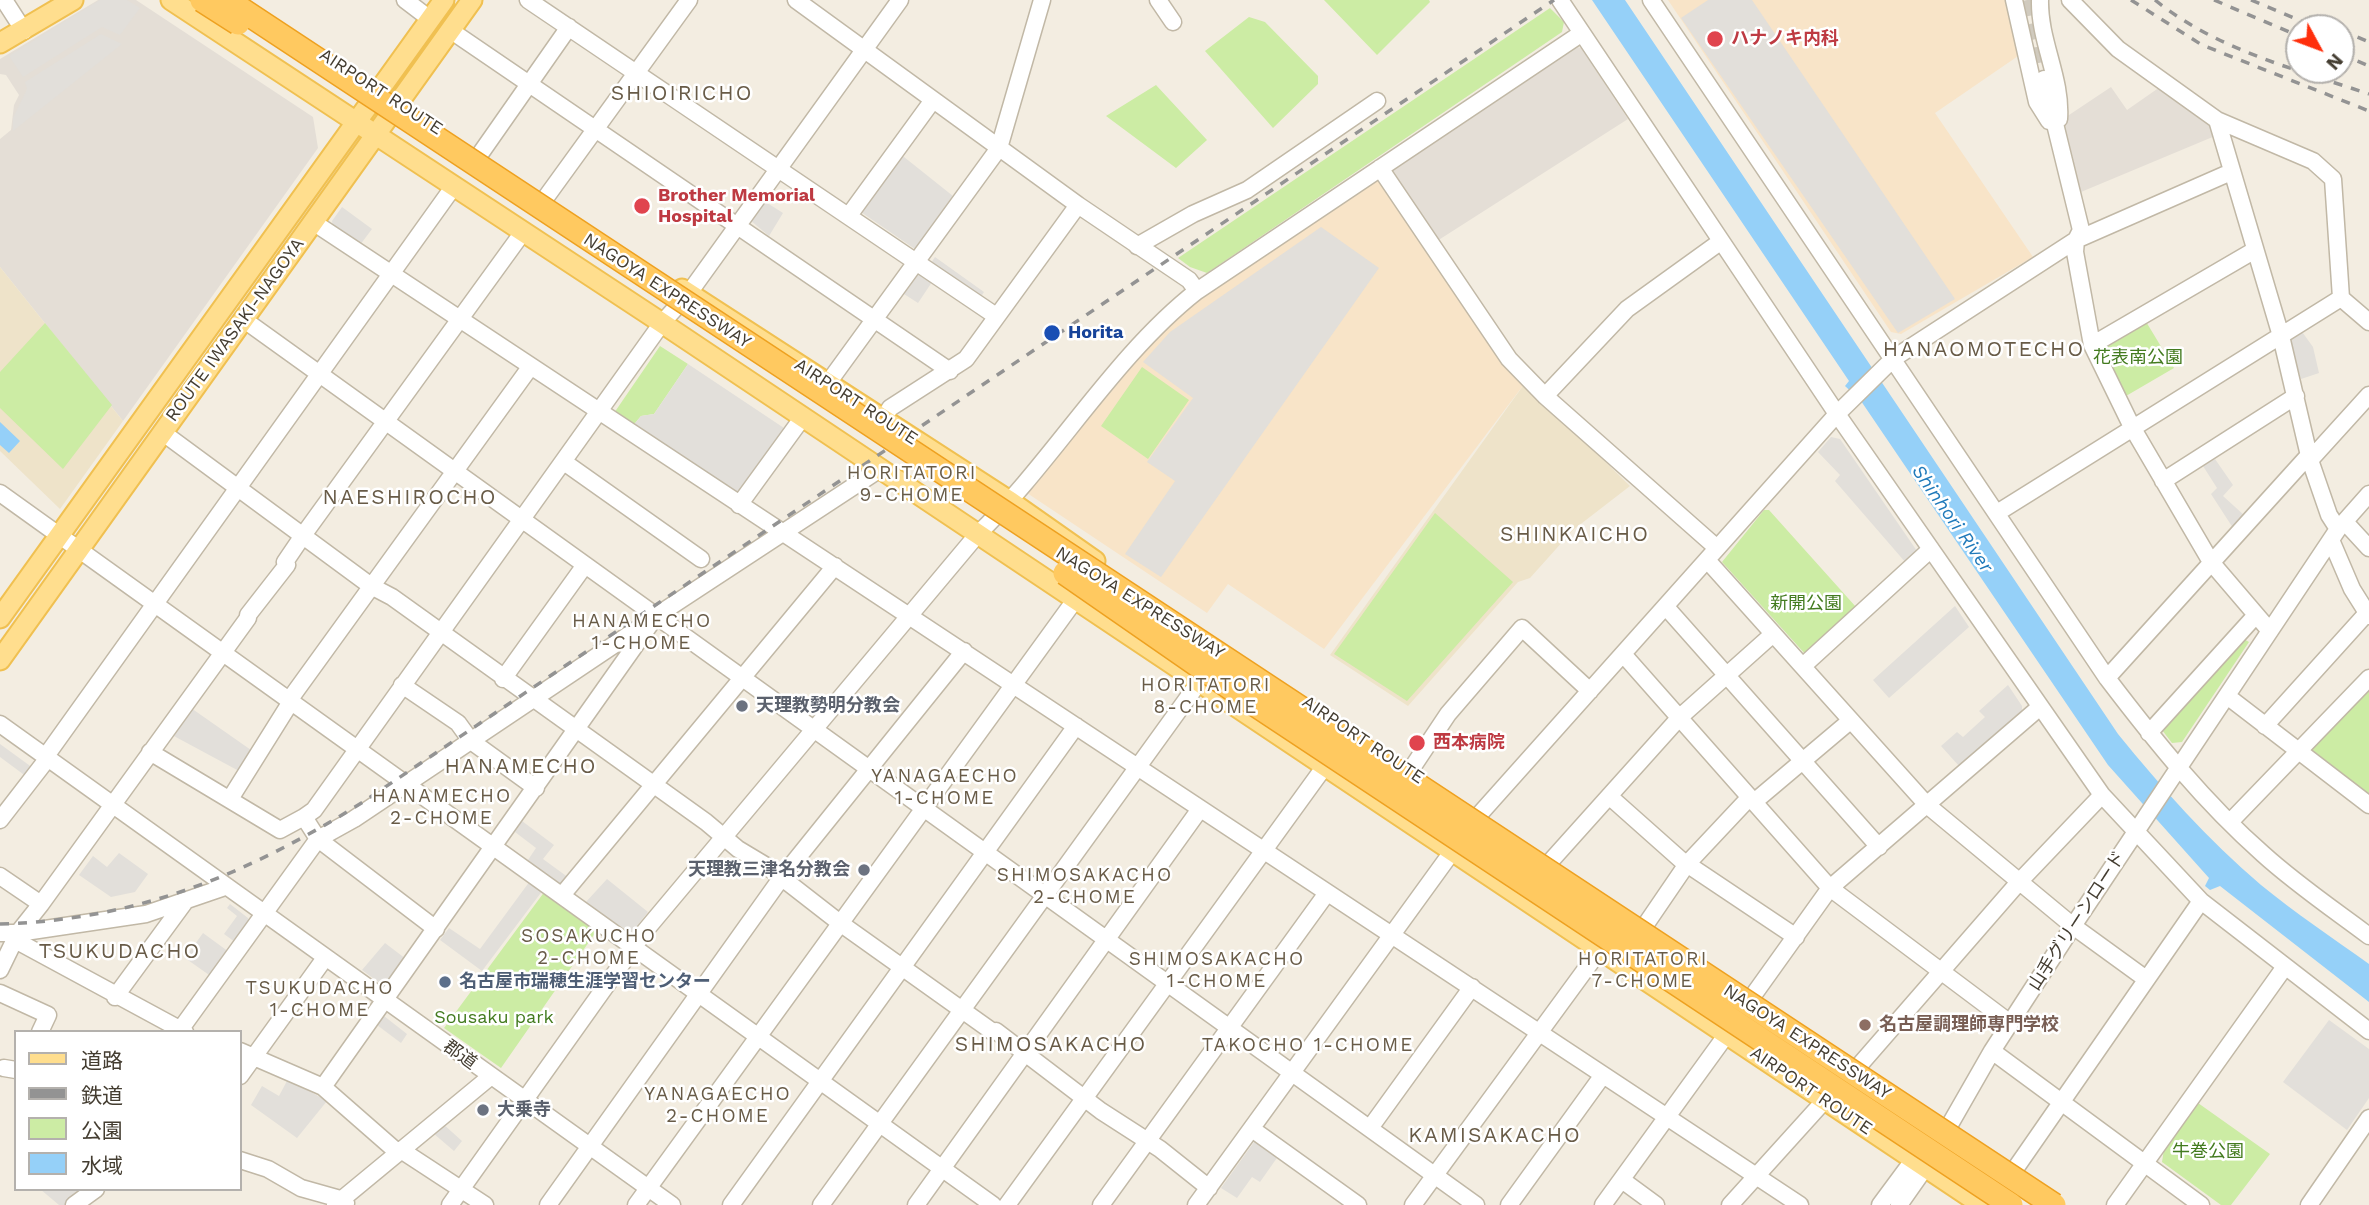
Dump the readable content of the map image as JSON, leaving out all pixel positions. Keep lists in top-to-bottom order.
{
  "streets": {
    "highway": ["NAGOYA EXPRESSWAY"],
    "main road": ["AIRPORT ROUTE", "ROUTE IWASAKI-NAGOYA"],
    "street": ["山手グリーンロード", "郡道"]
  },
  "crossings": [
    ["AIRPORT ROUTE", "ROUTE IWASAKI-NAGOYA"],
    ["AIRPORT ROUTE", "山手グリーンロード"]
  ],
  "districts": [
    "SHIOIRICHO",
    "HANAOMOTECHO",
    "HORITATORI 9-CHOME",
    "NAESHIROCHO",
    "SHINKAICHO",
    "HANAMECHO 1-CHOME",
    "HORITATORI 8-CHOME",
    "HANAMECHO",
    "YANAGAECHO 1-CHOME",
    "HANAMECHO 2-CHOME",
    "SHIMOSAKACHO 2-CHOME",
    "SOSAKUCHO 2-CHOME",
    "TSUKUDACHO",
    "SHIMOSAKACHO 1-CHOME",
    "HORITATORI 7-CHOME",
    "TSUKUDACHO 1-CHOME",
    "SHIMOSAKACHO",
    "TAKOCHO 1-CHOME",
    "YANAGAECHO 2-CHOME",
    "KAMISAKACHO"
  ],
  "water": ["Shinhori River"],
  "parks": [
    "花表南公園",
    "新開公園",
    "Sousaku park",
    "牛巻公園"
  ],
  "places": [
    "ハナノキ内科",
    "Brother Memorial Hospital",
    "Horita",
    "天理教勢明分教会",
    "西本病院",
    "天理教三津名分教会",
    "名古屋市瑞穂生涯学習センター",
    "名古屋調理師専門学校",
    "大乗寺"
  ],
  "legend": [
    "道路",
    "鉄道",
    "公園",
    "水域"
  ],
  "north": "bottom right"
}
